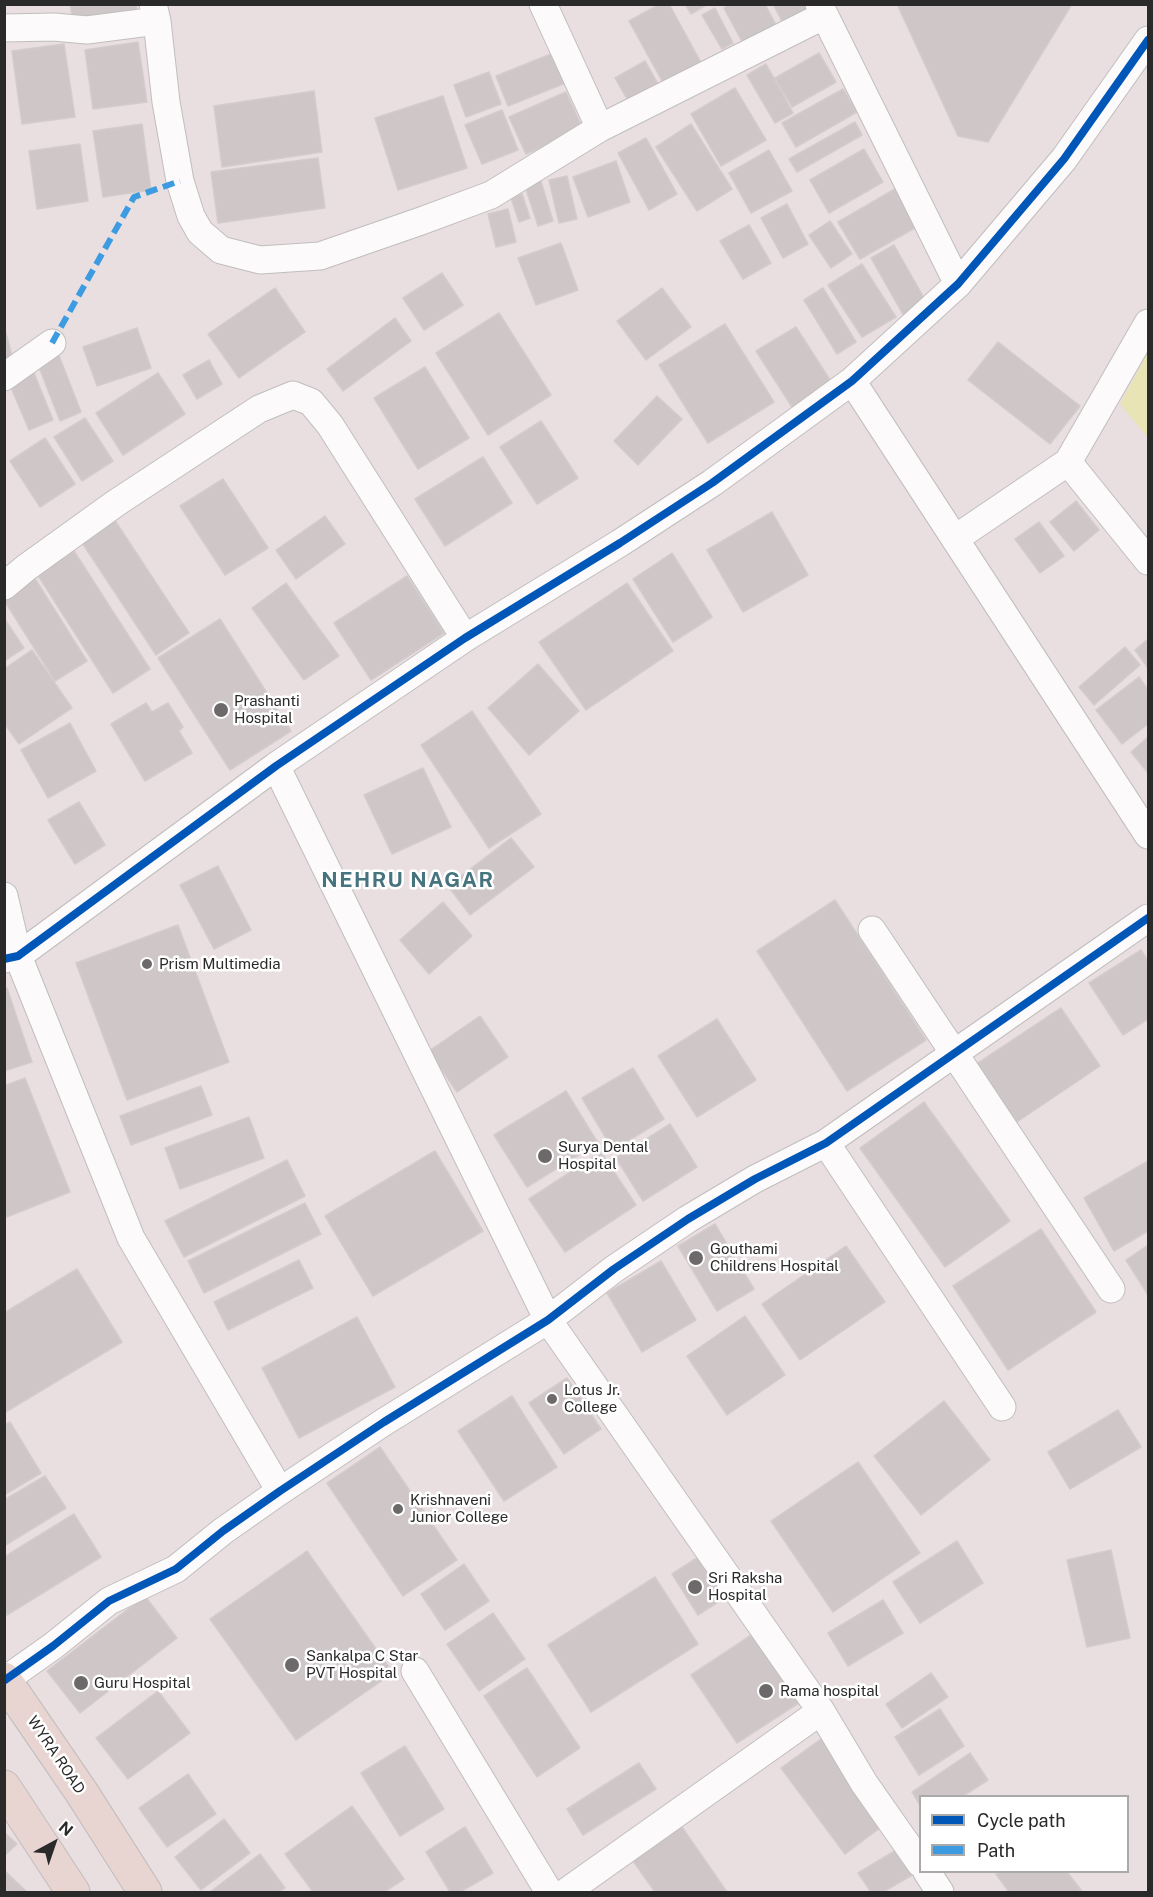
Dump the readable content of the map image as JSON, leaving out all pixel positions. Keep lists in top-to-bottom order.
{
  "streets": {
    "main road": ["WYRA ROAD"]
  },
  "districts": ["NEHRU NAGAR"],
  "places": [
    "Prashanti Hospital",
    "Prism Multimedia",
    "Surya Dental Hospital",
    "Gouthami Childrens Hospital",
    "Lotus Jr. College",
    "Krishnaveni Junior College",
    "Sri Raksha Hospital",
    "Sankalpa C Star PVT Hospital",
    "Guru Hospital",
    "Rama hospital"
  ],
  "legend": ["Cycle path", "Path"],
  "north": "top right"
}
